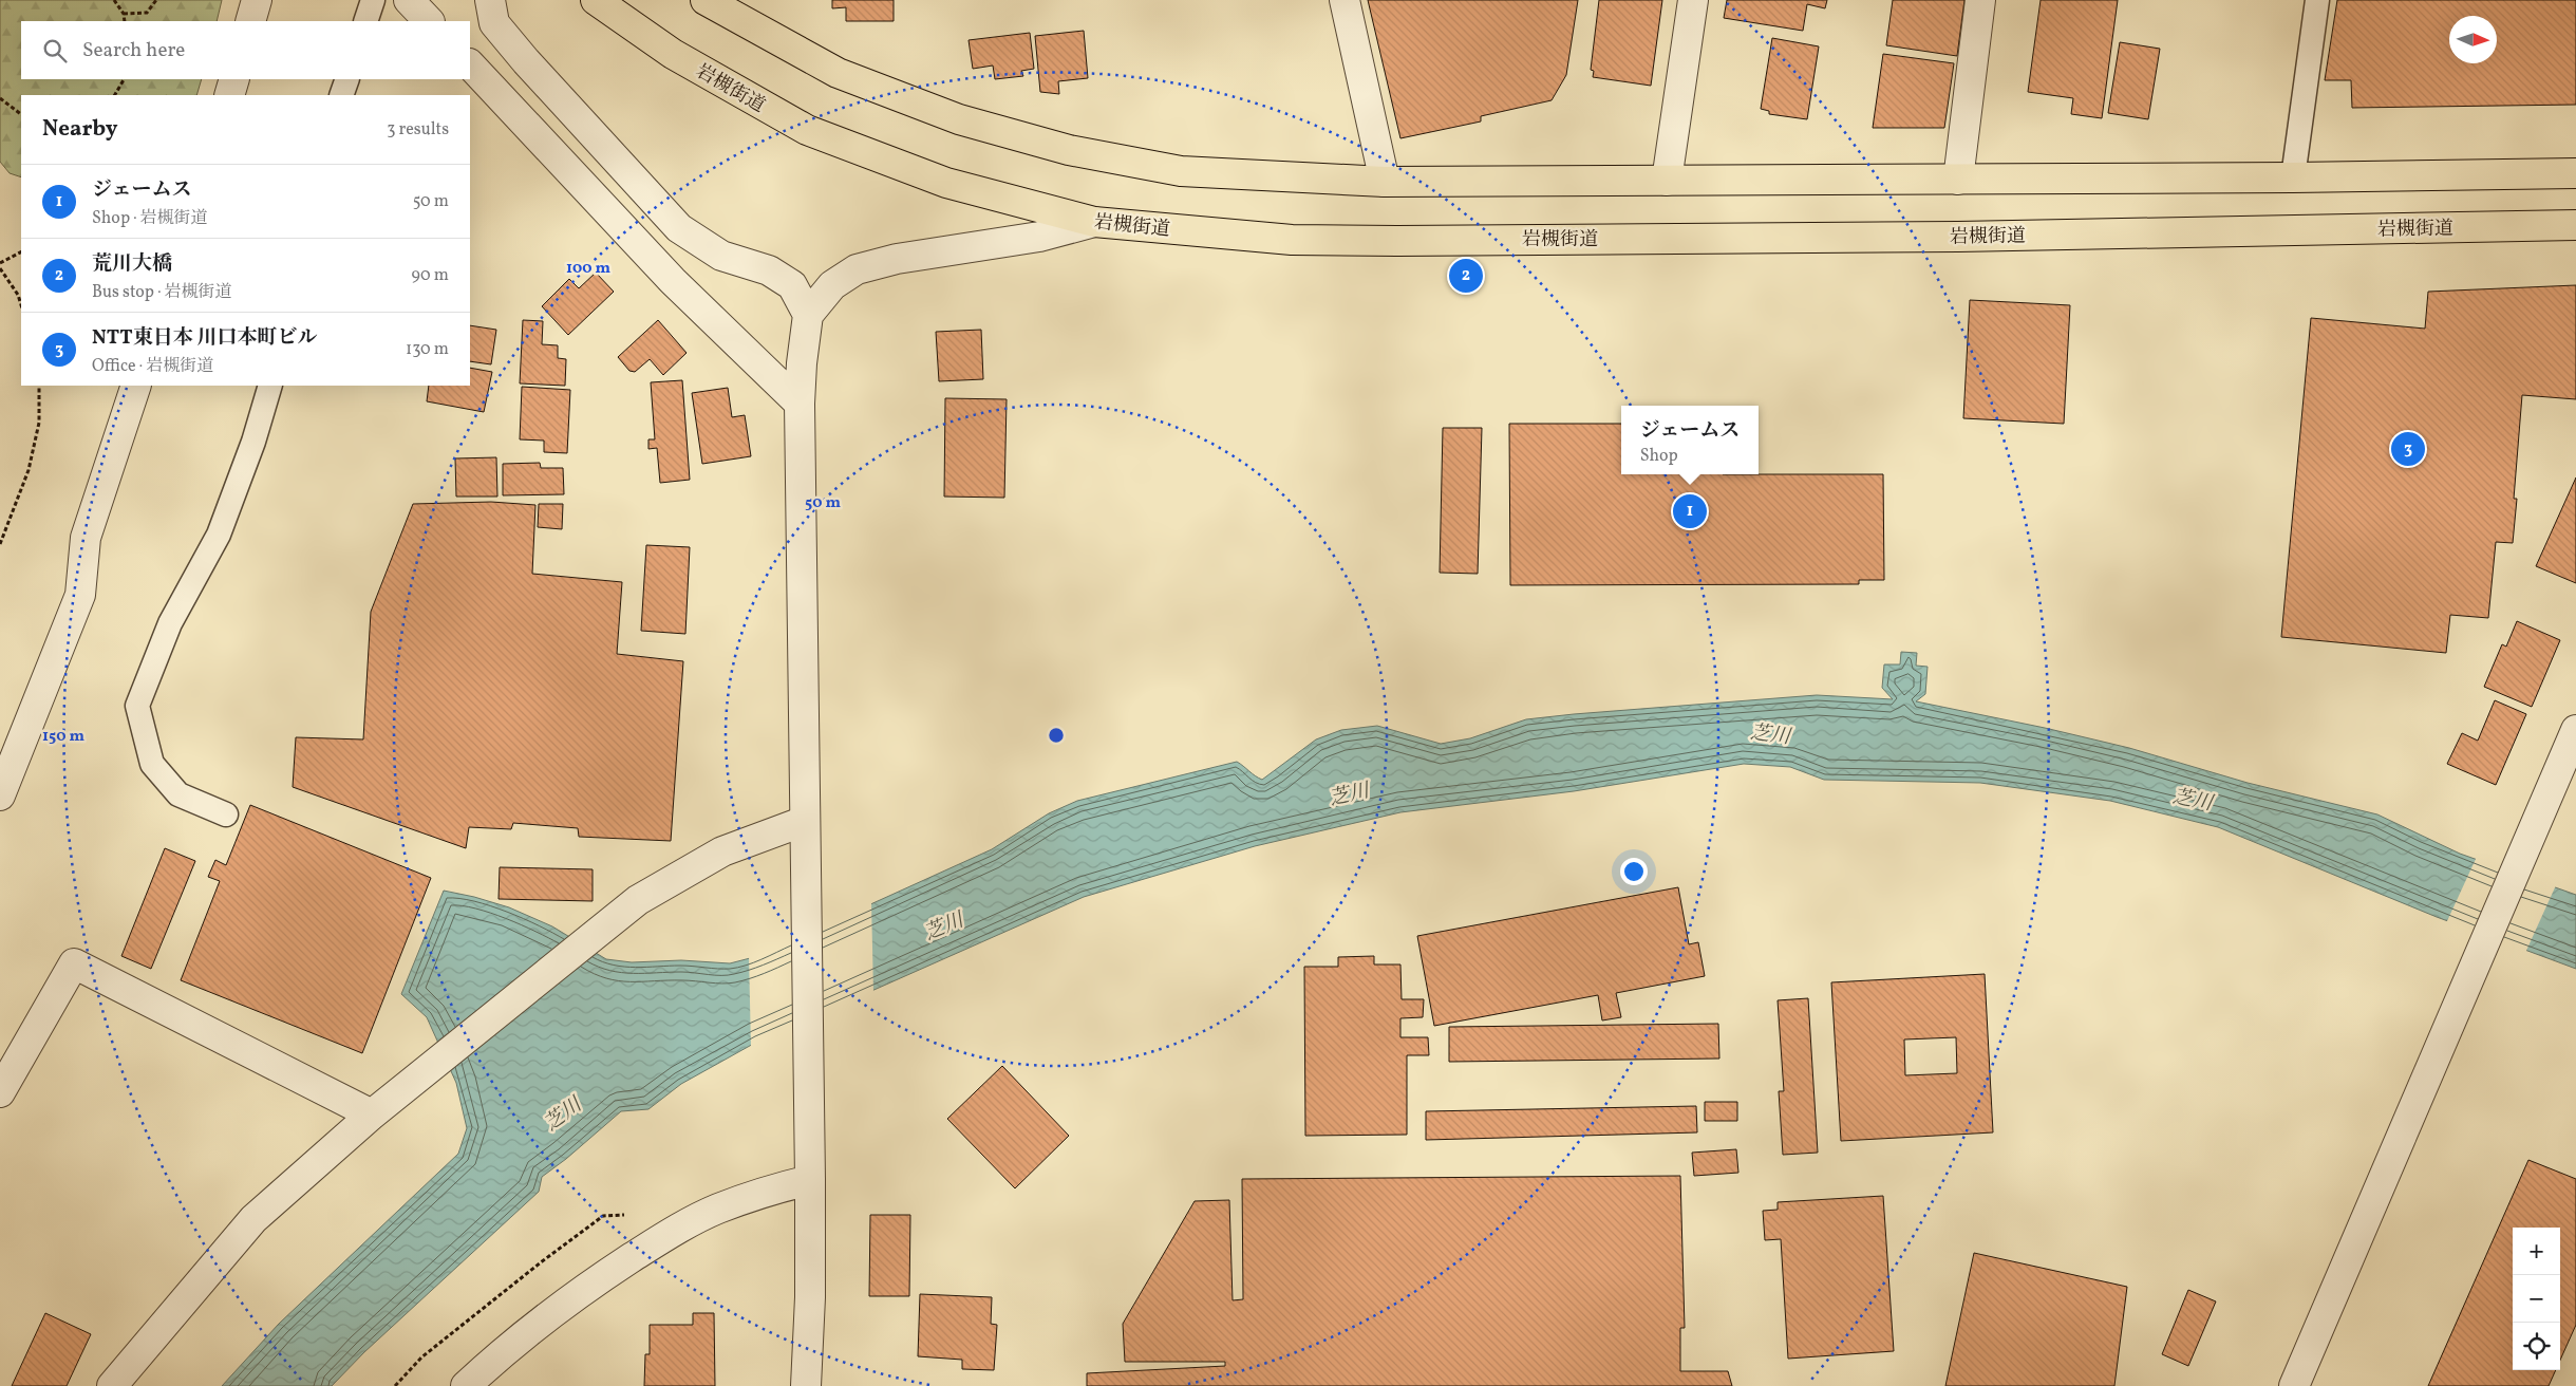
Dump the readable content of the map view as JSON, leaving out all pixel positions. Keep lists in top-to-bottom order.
{
  "streets": {
    "highway": ["岩槻街道"]
  },
  "water": ["芝川"],
  "north": "right",
  "page": {
    "search": "Search here",
    "heading": ["Nearby", "3 results"],
    "list": [
      {
        "mark": "1",
        "name": "ジェームス",
        "note": "Shop · 岩槻街道",
        "value": "50 m"
      },
      {
        "mark": "2",
        "name": "荒川大橋",
        "note": "Bus stop · 岩槻街道",
        "value": "90 m"
      },
      {
        "mark": "3",
        "name": "NTT東日本 川口本町ビル",
        "note": "Office · 岩槻街道",
        "value": "130 m"
      }
    ],
    "pins": ["2", "3", "1"],
    "popup": ["ジェームス", "Shop"],
    "map_buttons": ["+", "−"]
  },
  "rings": ["100 m", "50 m", "150 m"]
}
